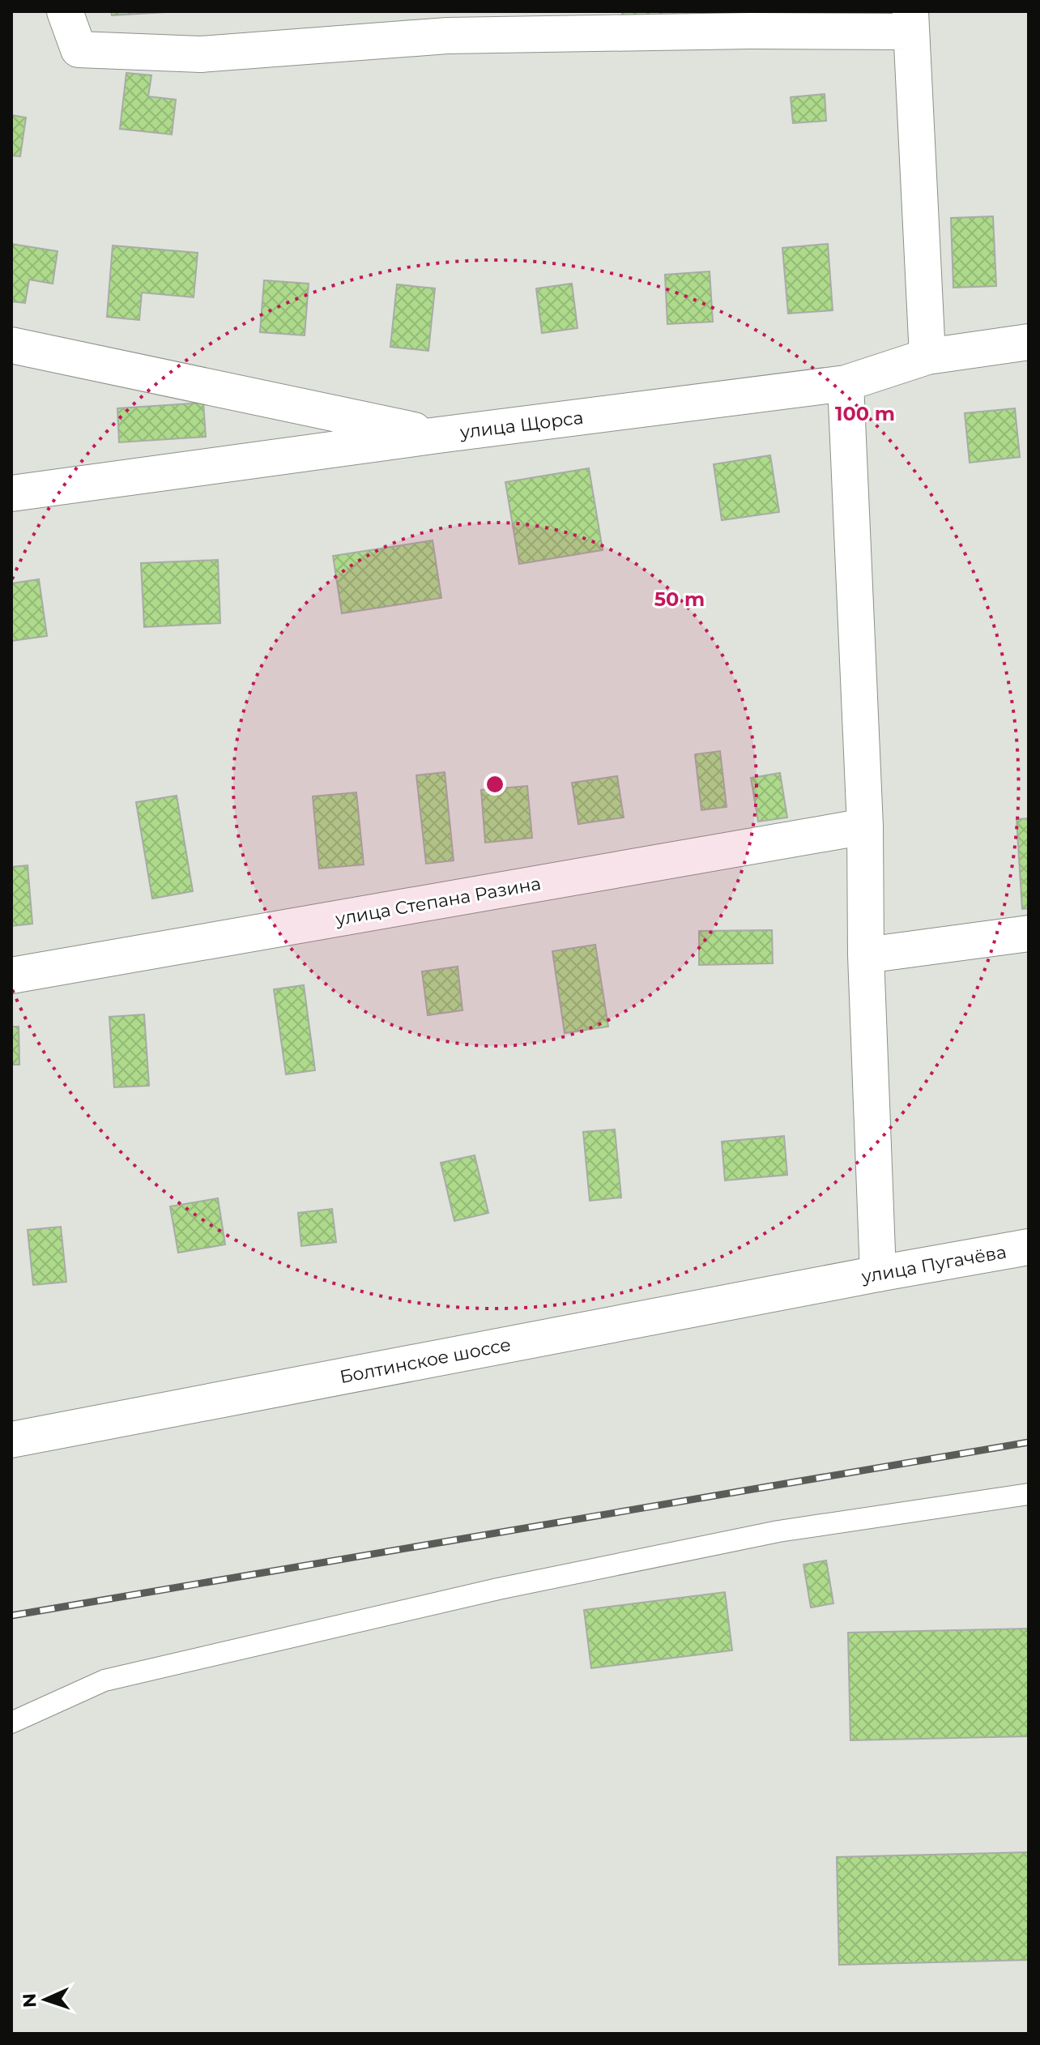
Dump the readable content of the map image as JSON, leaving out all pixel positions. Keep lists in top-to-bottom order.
{
  "streets": {
    "street": [
      "улица Щорса",
      "улица Степана Разина",
      "улица Пугачёва",
      "Болтинское шоссе"
    ]
  },
  "crossings": [
    ["улица Пугачёва", "Болтинское шоссе"]
  ],
  "north": "left",
  "rings": ["100 m", "50 m"]
}
